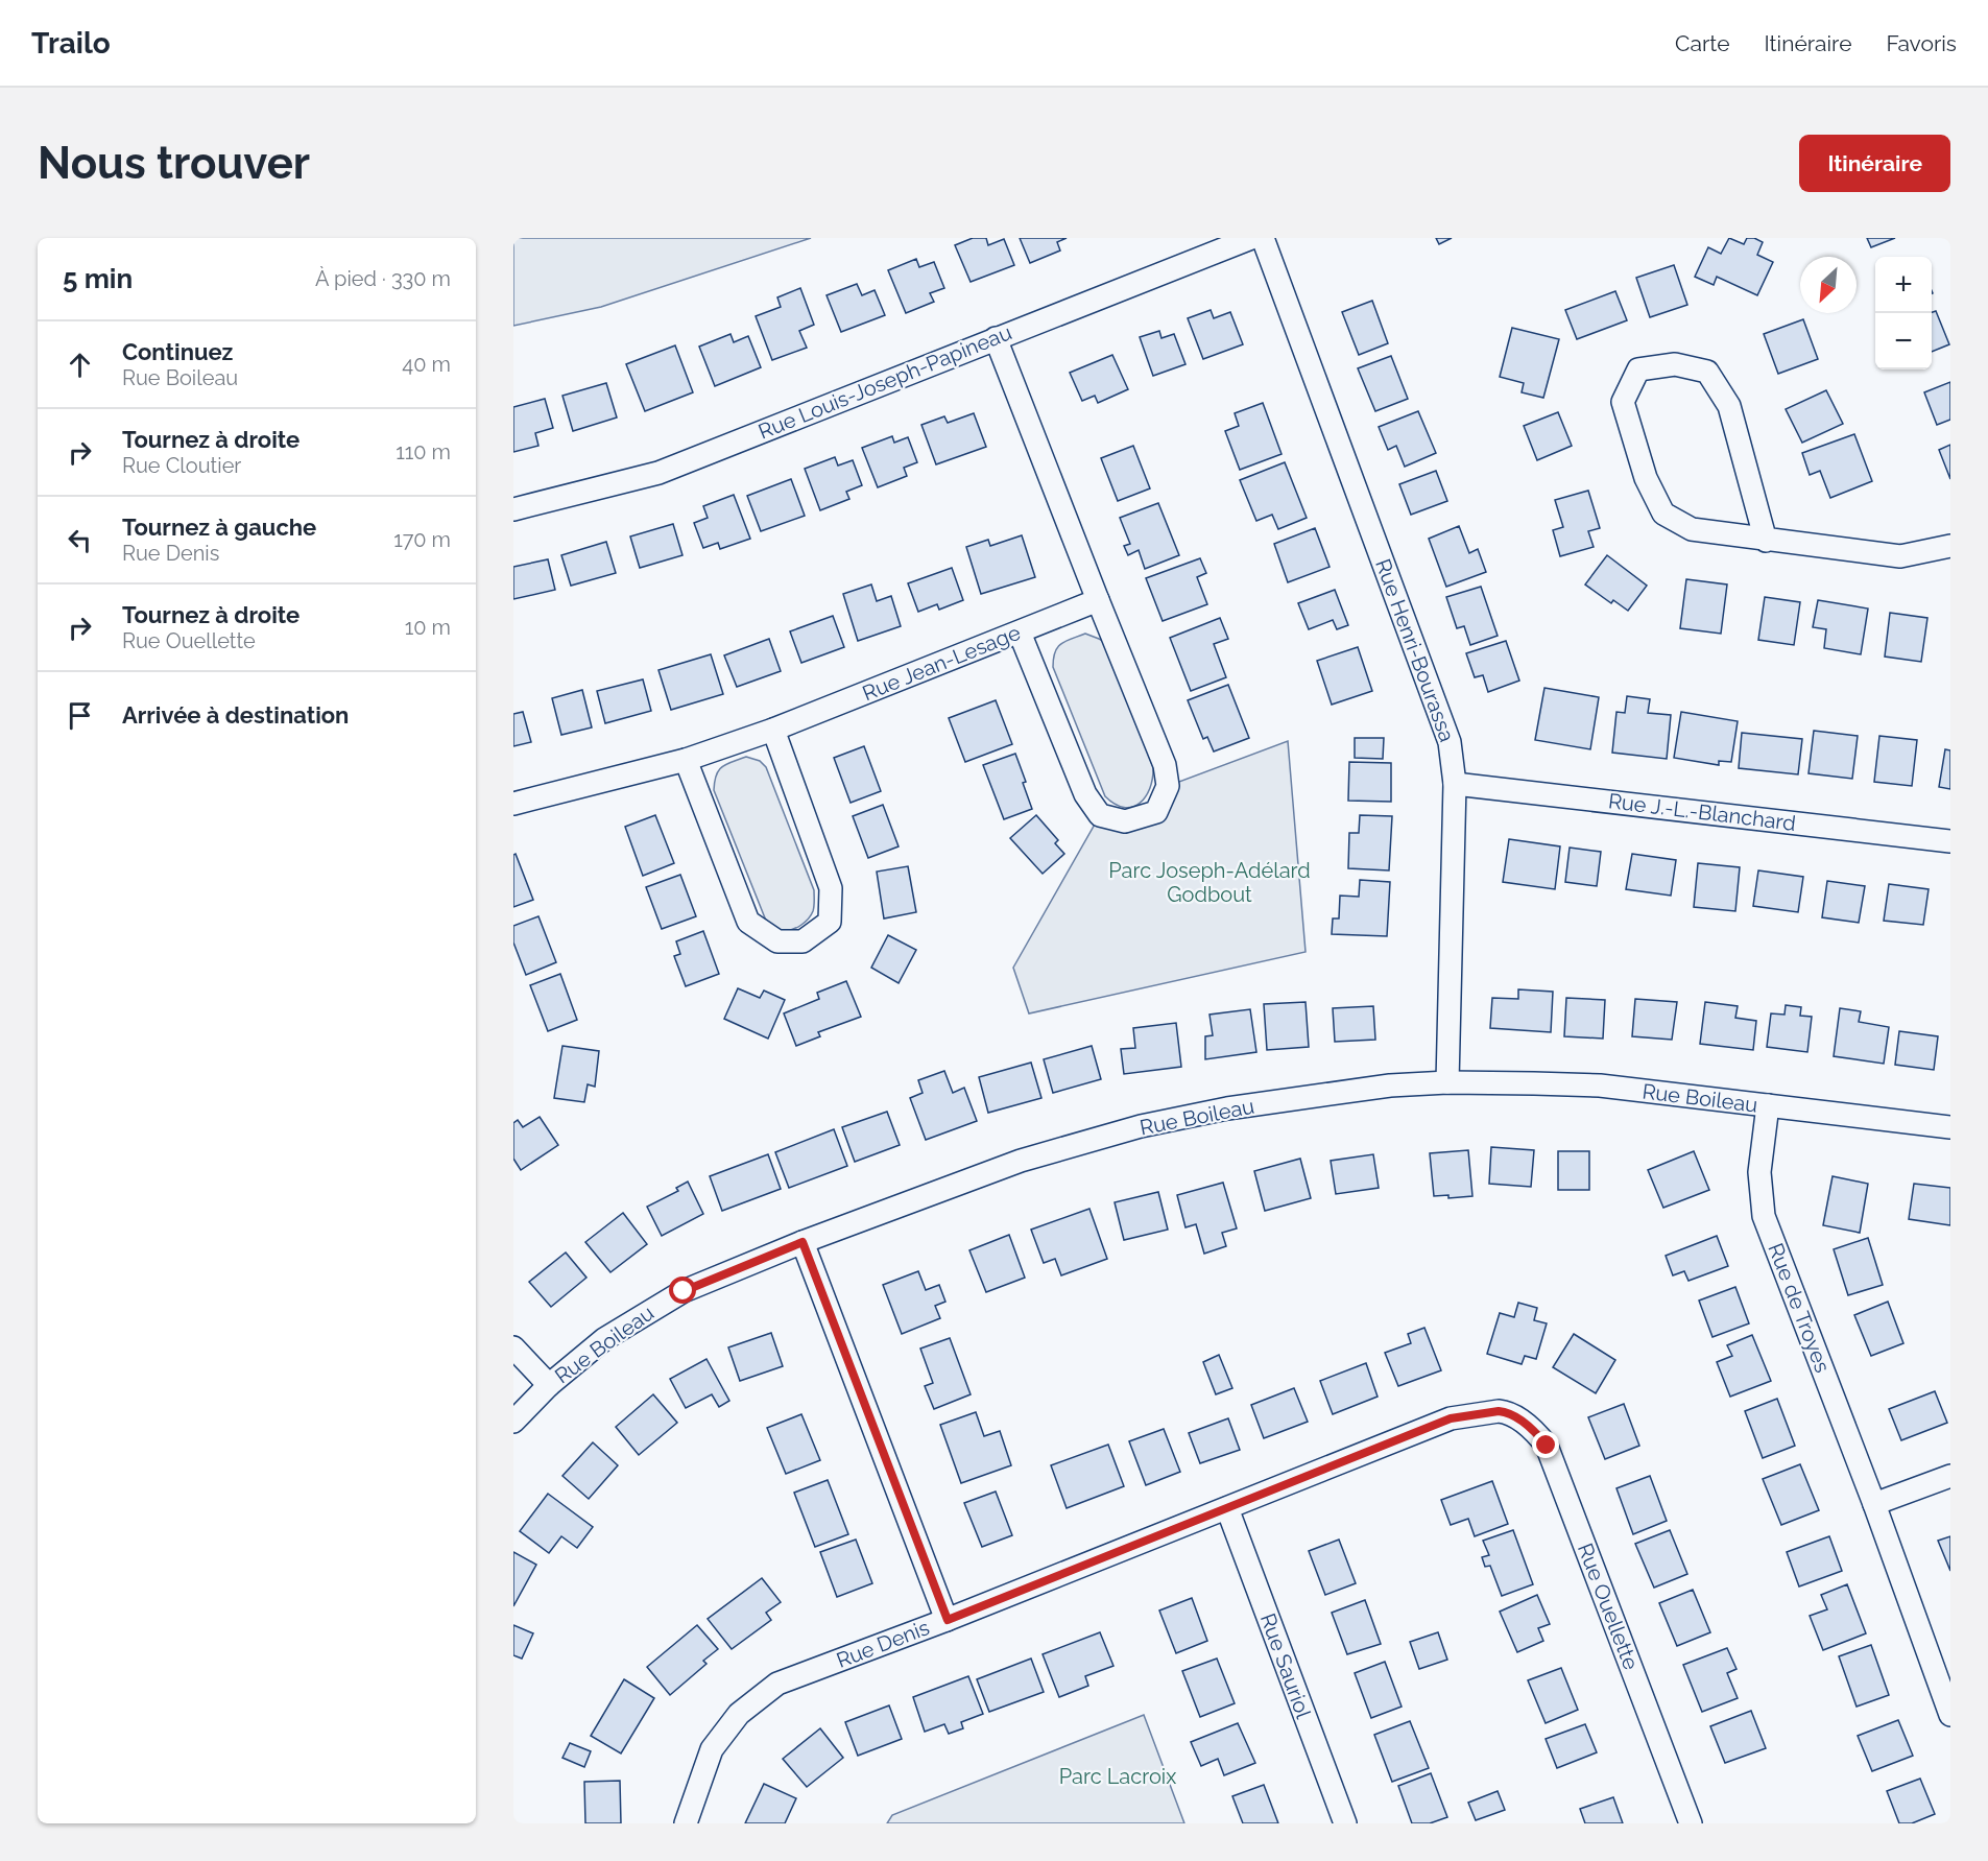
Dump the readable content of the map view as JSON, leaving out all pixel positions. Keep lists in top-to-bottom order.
{
  "streets": {
    "street": [
      "Rue Louis-Joseph-Papineau",
      "Rue Henri-Bourassa",
      "Rue Jean-Lesage",
      "Rue J.-L.-Blanchard",
      "Rue Boileau",
      "Rue de Troyes",
      "Rue Ouellette",
      "Rue Denis",
      "Rue Sauriol"
    ]
  },
  "crossings": [
    ["Rue Henri-Bourassa", "Rue J.-L.-Blanchard"],
    ["Rue Henri-Bourassa", "Rue Boileau"],
    ["Rue Boileau", "Rue de Troyes"],
    ["Rue Ouellette", "Rue Denis"],
    ["Rue Denis", "Rue Sauriol"]
  ],
  "parks": ["Parc Joseph-Adélard Godbout", "Parc Lacroix"],
  "north": "bottom left",
  "page": {
    "header": "Trailo",
    "nav": ["Carte", "Itinéraire", "Favoris"],
    "buttons": "Itinéraire",
    "title": "Nous trouver",
    "heading": ["5 min", "À pied · 330 m"],
    "map_buttons": ["+", "−"],
    "list": [
      ["Continuez", "Rue Boileau", "40 m"],
      ["Tournez à droite", "Rue Cloutier", "110 m"],
      ["Tournez à gauche", "Rue Denis", "170 m"],
      ["Tournez à droite", "Rue Ouellette", "10 m"],
      "Arrivée à destination"
    ]
  }
}
